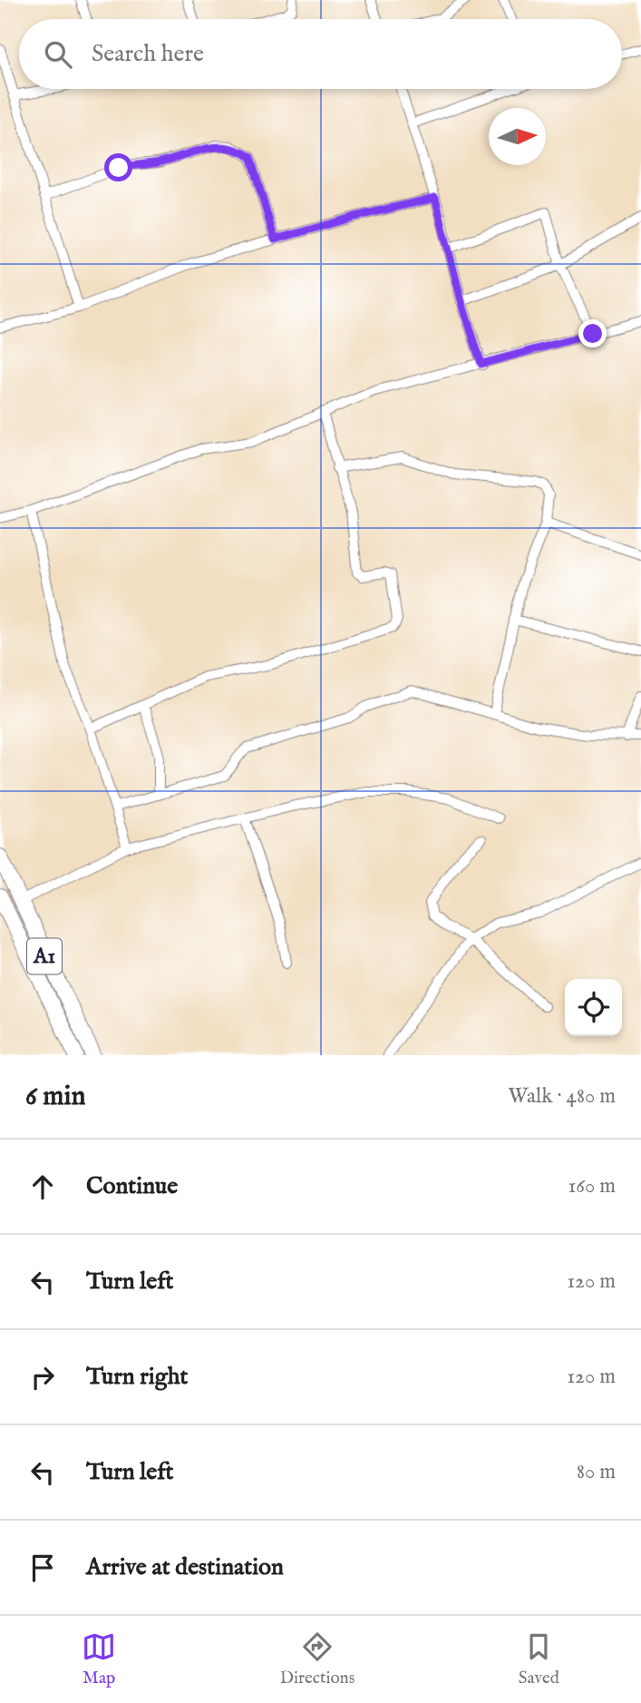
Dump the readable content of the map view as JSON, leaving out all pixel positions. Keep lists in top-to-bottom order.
{
  "streets": {
    "highway": ["A1"]
  },
  "north": "right",
  "page": {
    "search": "Search here",
    "heading": ["6 min", "Walk · 480 m"],
    "list": [
      ["Continue", "160 m"],
      ["Turn left", "120 m"],
      ["Turn right", "120 m"],
      ["Turn left", "80 m"],
      "Arrive at destination"
    ],
    "nav": ["Map", "Directions", "Saved"]
  }
}
